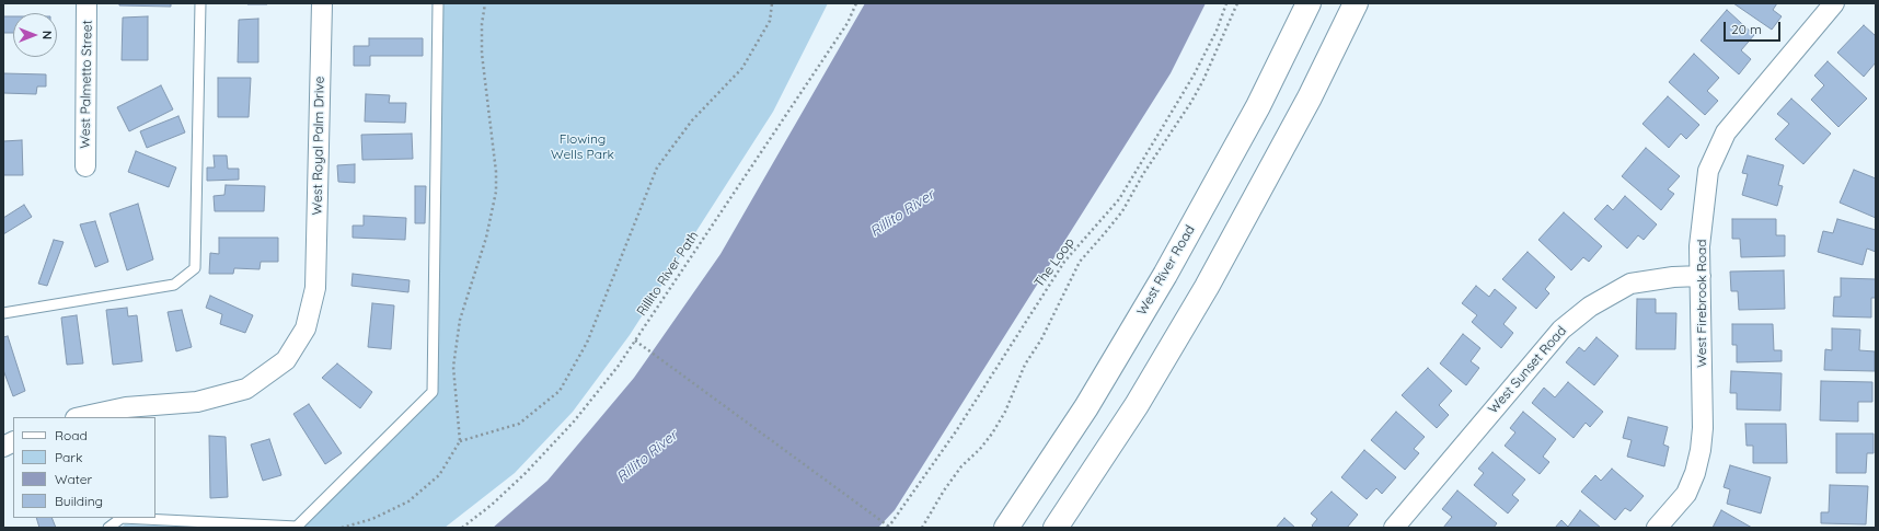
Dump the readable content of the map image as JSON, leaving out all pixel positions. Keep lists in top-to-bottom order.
{
  "streets": {
    "main road": ["West River Road"],
    "street": [
      "West Palmetto Street",
      "West Royal Palm Drive",
      "West Firebrook Road",
      "West Sunset Road"
    ],
    "path": ["The Loop", "Rillito River Path"]
  },
  "crossings": [
    ["West Firebrook Road", "West Sunset Road"]
  ],
  "water": ["Rillito River"],
  "parks": ["Flowing Wells Park"],
  "legend": [
    "Road",
    "Park",
    "Water",
    "Building"
  ],
  "scale_bar": "20 m",
  "north": "right"
}
